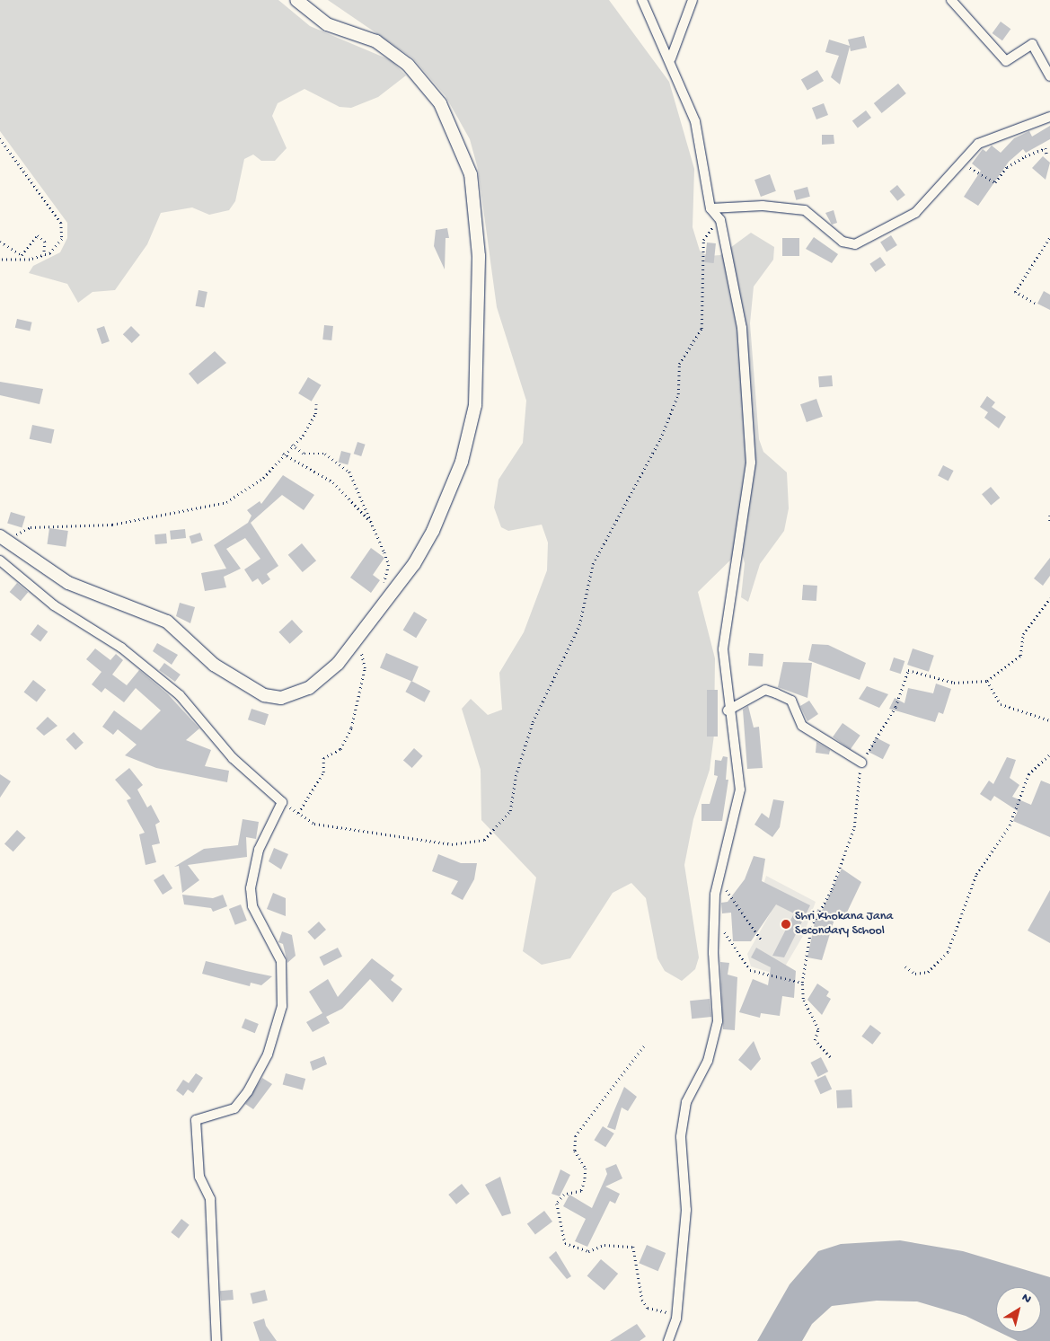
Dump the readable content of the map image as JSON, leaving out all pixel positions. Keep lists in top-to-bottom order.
{
  "places": ["Shri Khokana Jana Secondary School"],
  "north": "top right"
}
